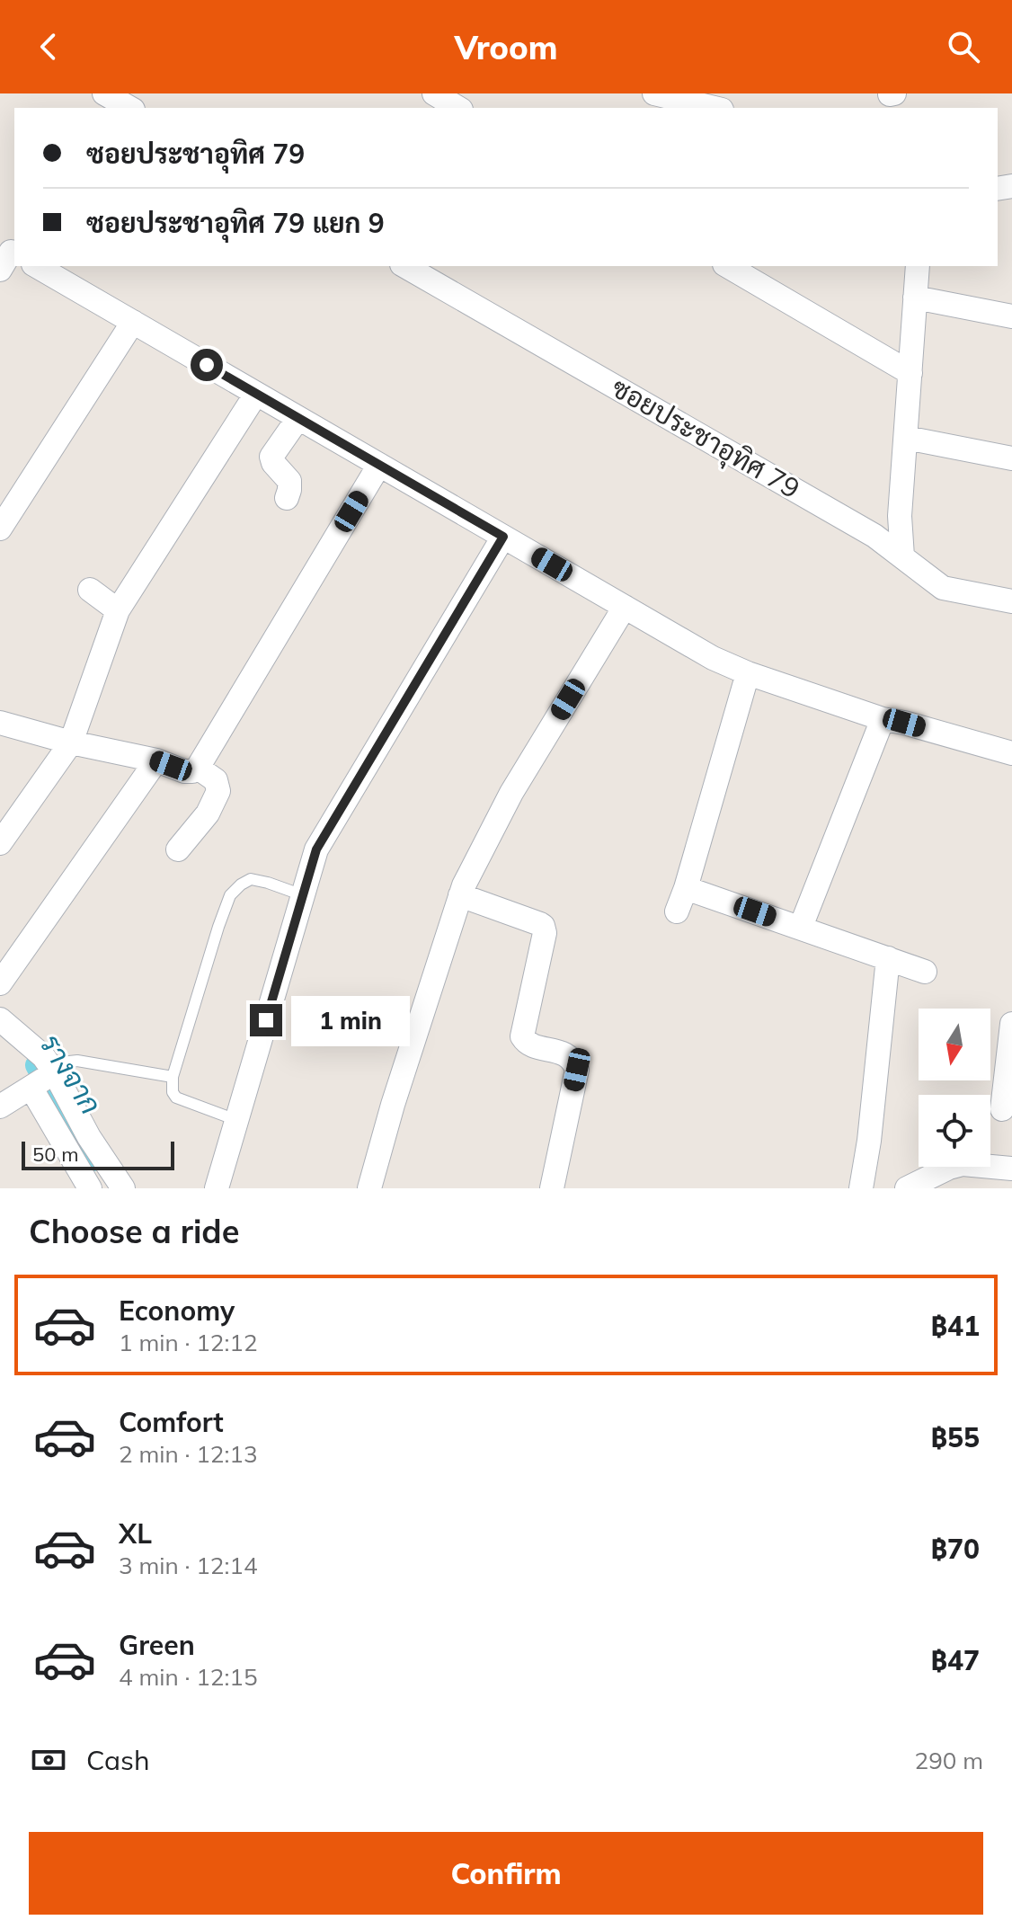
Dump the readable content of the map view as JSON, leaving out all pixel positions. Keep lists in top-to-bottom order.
{
  "streets": {
    "street": ["ซอยประชาอุทิศ 79"]
  },
  "water": ["รางจาก"],
  "scale_bar": "50 m",
  "north": "bottom",
  "page": {
    "header": "Vroom",
    "banner": ["ซอยประชาอุทิศ 79", "ซอยประชาอุทิศ 79 แยก 9"],
    "bubble": "1 min",
    "scale": "50 m",
    "heading": "Choose a ride",
    "list": [
      {
        "name": "Economy",
        "note": "1 min · 12:12",
        "value": "฿41"
      },
      {
        "name": "Comfort",
        "note": "2 min · 12:13",
        "value": "฿55"
      },
      {
        "name": "XL",
        "note": "3 min · 12:14",
        "value": "฿70"
      },
      {
        "name": "Green",
        "note": "4 min · 12:15",
        "value": "฿47"
      }
    ],
    "pay": ["Cash", "290 m"],
    "buttons": "Confirm"
  }
}
